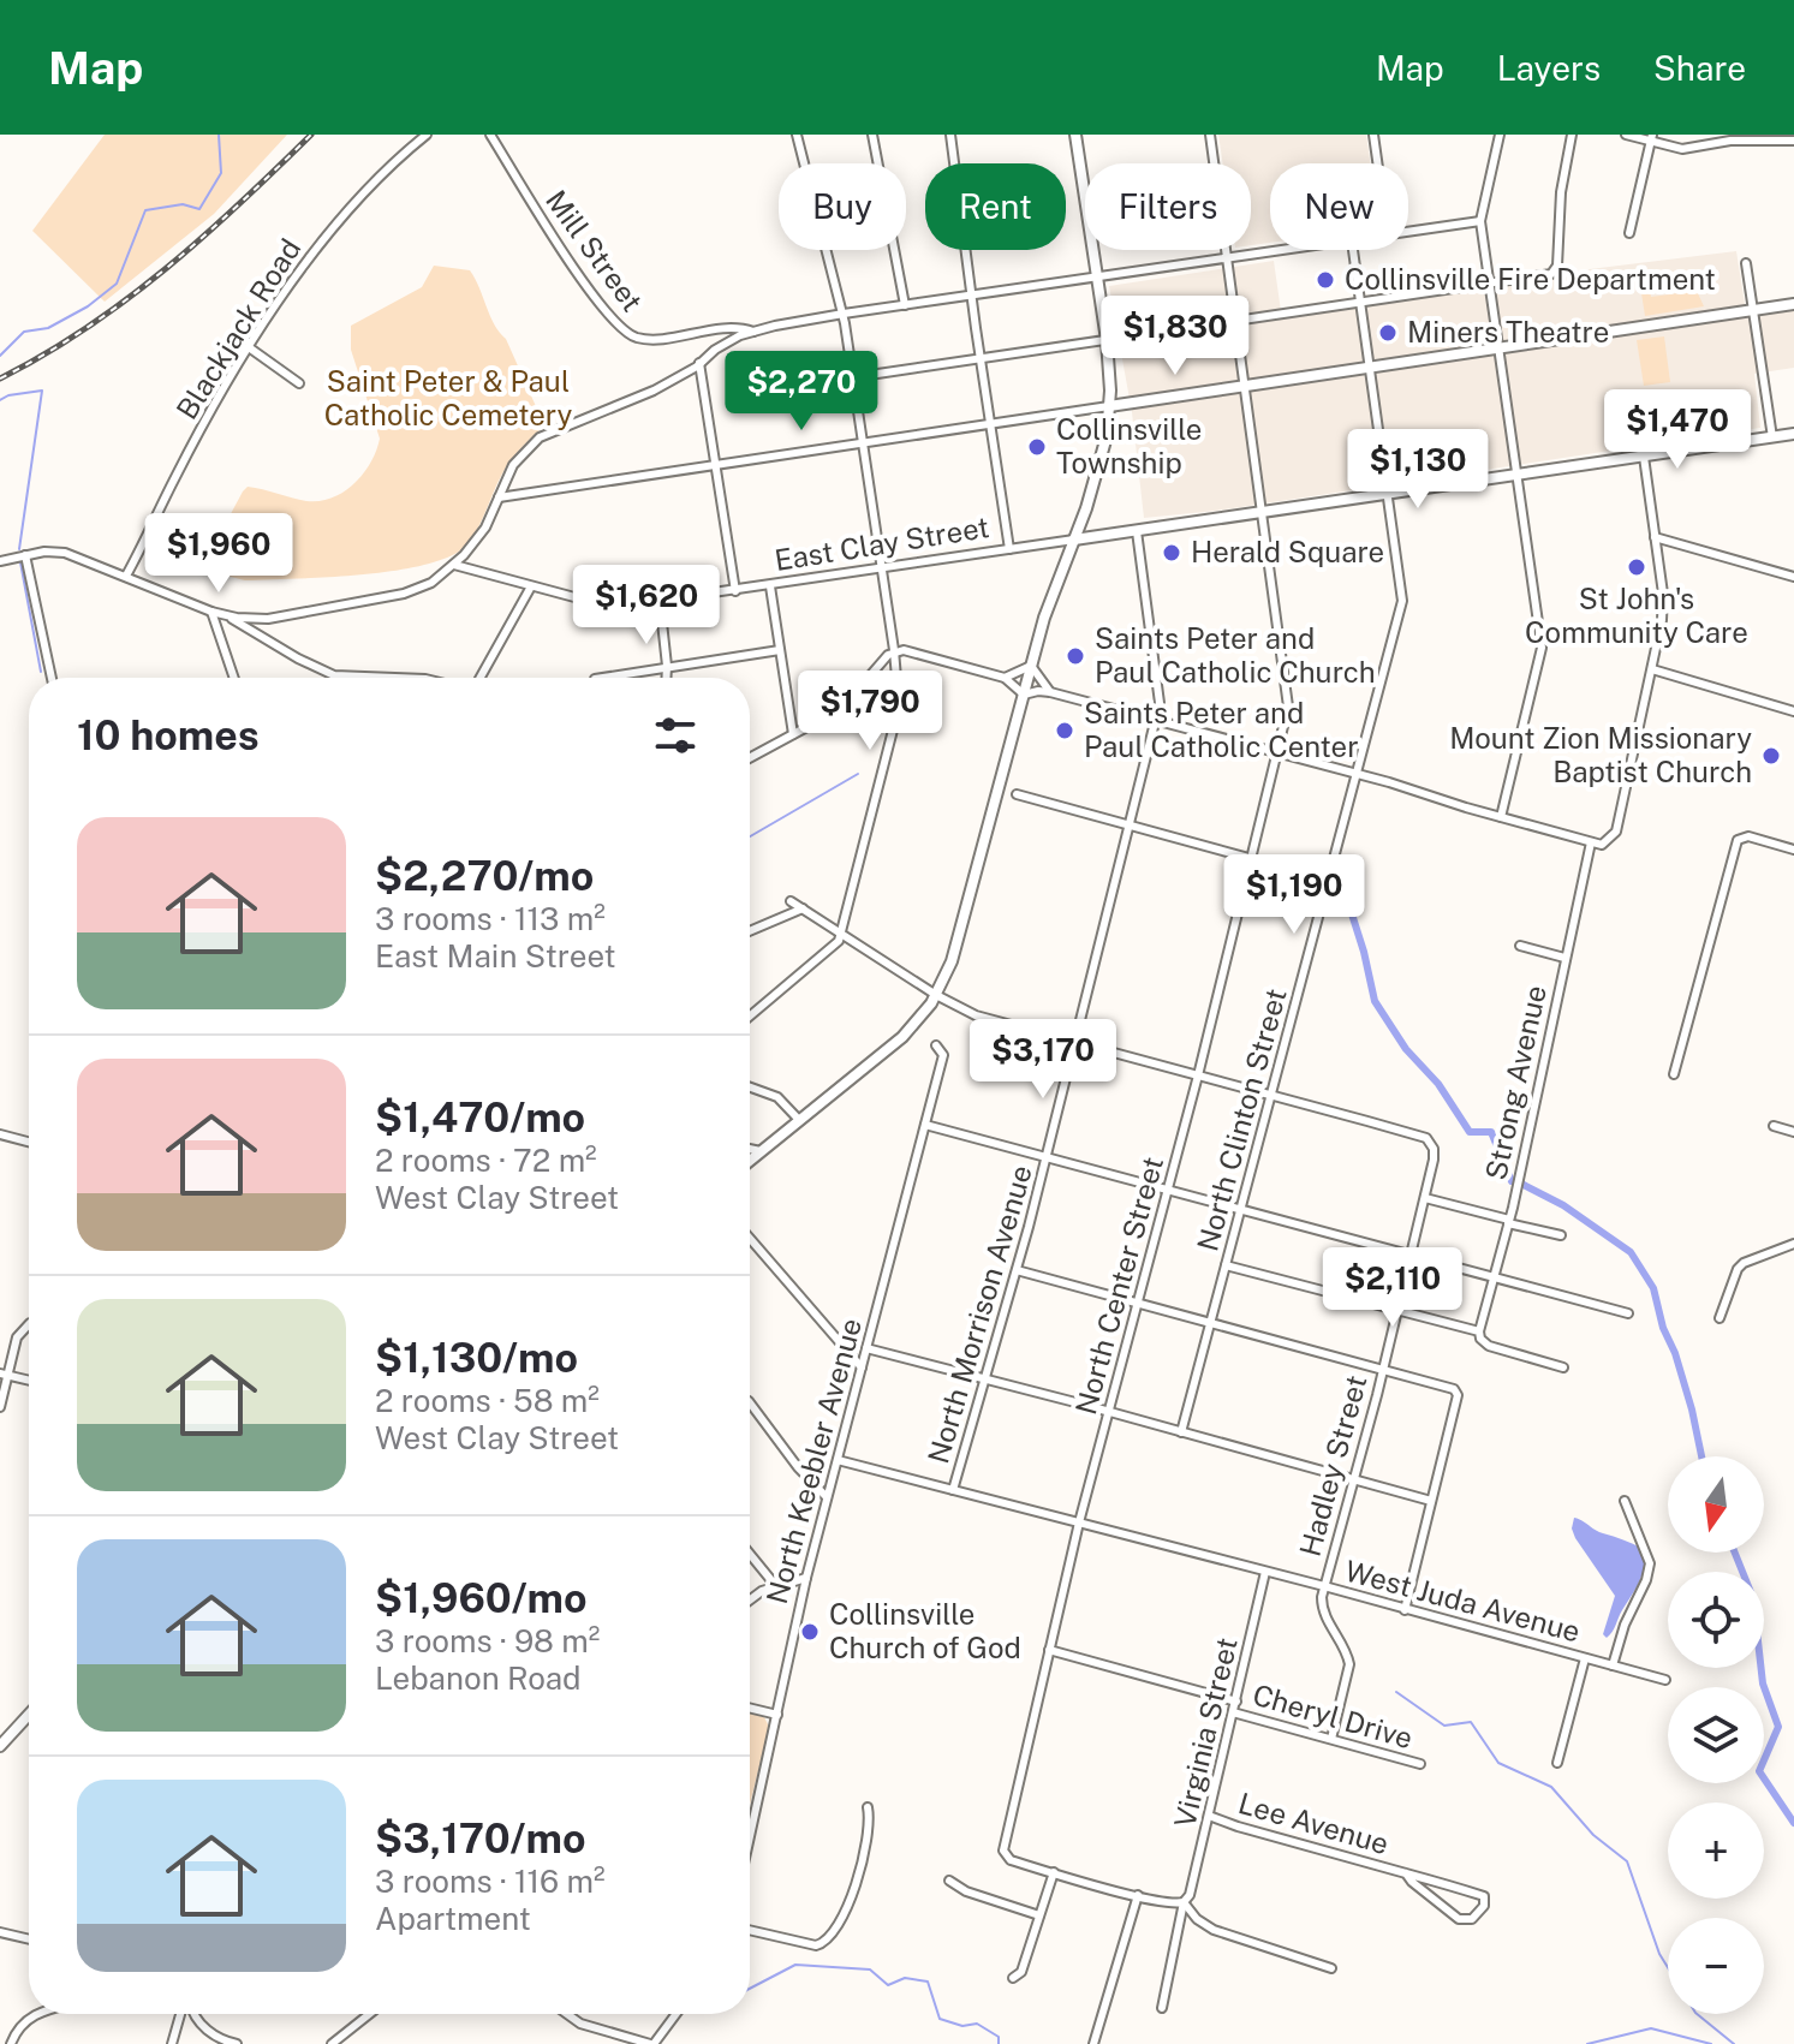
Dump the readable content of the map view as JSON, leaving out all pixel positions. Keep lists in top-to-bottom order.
{
  "streets": {
    "main road": ["East Clay Street"],
    "street": [
      "Mill Street",
      "Blackjack Road",
      "Strong Avenue",
      "North Clinton Street",
      "North Center Street",
      "North Morrison Avenue",
      "North Keebler Avenue",
      "Hadley Street",
      "West Juda Avenue",
      "Cheryl Drive",
      "Virginia Street",
      "Lee Avenue"
    ]
  },
  "crossings": [
    ["East Clay Street", "North Clinton Street"],
    ["East Clay Street", "North Center Street"],
    ["East Clay Street", "North Morrison Avenue"],
    ["North Clinton Street", "Hadley Street"],
    ["North Center Street", "West Juda Avenue"],
    ["North Morrison Avenue", "West Juda Avenue"],
    ["North Keebler Avenue", "West Juda Avenue"],
    ["Hadley Street", "West Juda Avenue"],
    ["Hadley Street", "Cheryl Drive"],
    ["West Juda Avenue", "Virginia Street"],
    ["Cheryl Drive", "Virginia Street"],
    ["Virginia Street", "Lee Avenue"]
  ],
  "parks": ["Saint Peter & Paul Catholic Cemetery"],
  "places": [
    "Collinsville Fire Department",
    "Miners Theatre",
    "Collinsville Township",
    "Herald Square",
    "St John's Community Care",
    "Saints Peter and Paul Catholic Church",
    "Saints Peter and Paul Catholic Center",
    "Mount Zion Missionary Baptist Church",
    "Collinsville Church of God"
  ],
  "north": "bottom",
  "page": {
    "header": "Map",
    "nav": ["Map", "Layers", "Share"],
    "chip": [
      "Buy",
      "Rent",
      "Filters",
      "New"
    ],
    "price": [
      "$1,830",
      "$2,270",
      "$1,470",
      "$1,130",
      "$1,960",
      "$1,620",
      "$1,790",
      "$1,190",
      "$3,170",
      "$2,110"
    ],
    "heading": "10 homes",
    "list": [
      {
        "name": "$2,270/mo",
        "note": "3 rooms · 113 m² · East Main Street"
      },
      {
        "name": "$1,470/mo",
        "note": "2 rooms · 72 m² · West Clay Street"
      },
      {
        "name": "$1,130/mo",
        "note": "2 rooms · 58 m² · West Clay Street"
      },
      {
        "name": "$1,960/mo",
        "note": "3 rooms · 98 m² · Lebanon Road"
      },
      {
        "name": "$3,170/mo",
        "note": "3 rooms · 116 m² · Apartment"
      }
    ],
    "map_buttons": ["+", "−"]
  }
}
